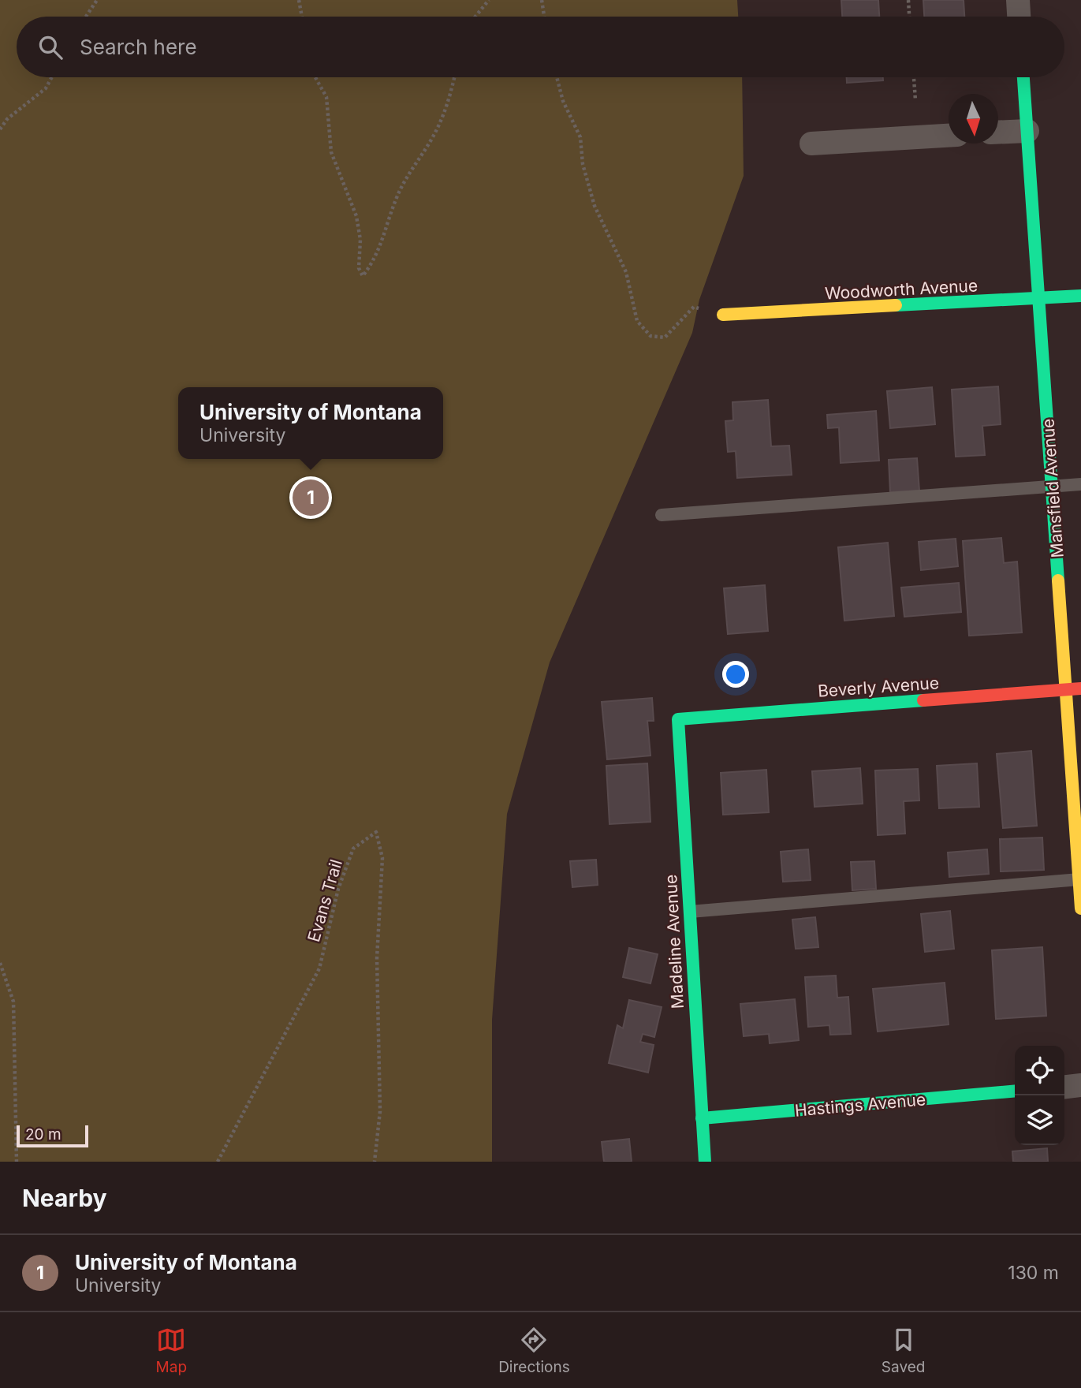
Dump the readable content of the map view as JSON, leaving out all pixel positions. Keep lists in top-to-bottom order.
{
  "streets": {
    "street": [
      "Woodworth Avenue",
      "Mansfield Avenue",
      "Beverly Avenue",
      "Madeline Avenue",
      "Hastings Avenue"
    ],
    "path": ["Evans Trail"]
  },
  "crossings": [
    ["Woodworth Avenue", "Mansfield Avenue"],
    ["Mansfield Avenue", "Beverly Avenue"],
    ["Beverly Avenue", "Madeline Avenue"],
    ["Madeline Avenue", "Hastings Avenue"]
  ],
  "scale_bar": "20 m",
  "north": "bottom",
  "page": {
    "search": "Search here",
    "popup": ["University of Montana", "University"],
    "pins": "1",
    "scale": "20 m",
    "heading": "Nearby",
    "list": [
      {
        "mark": "1",
        "name": "University of Montana",
        "note": "University",
        "value": "130 m"
      }
    ],
    "nav": ["Map", "Directions", "Saved"]
  }
}
